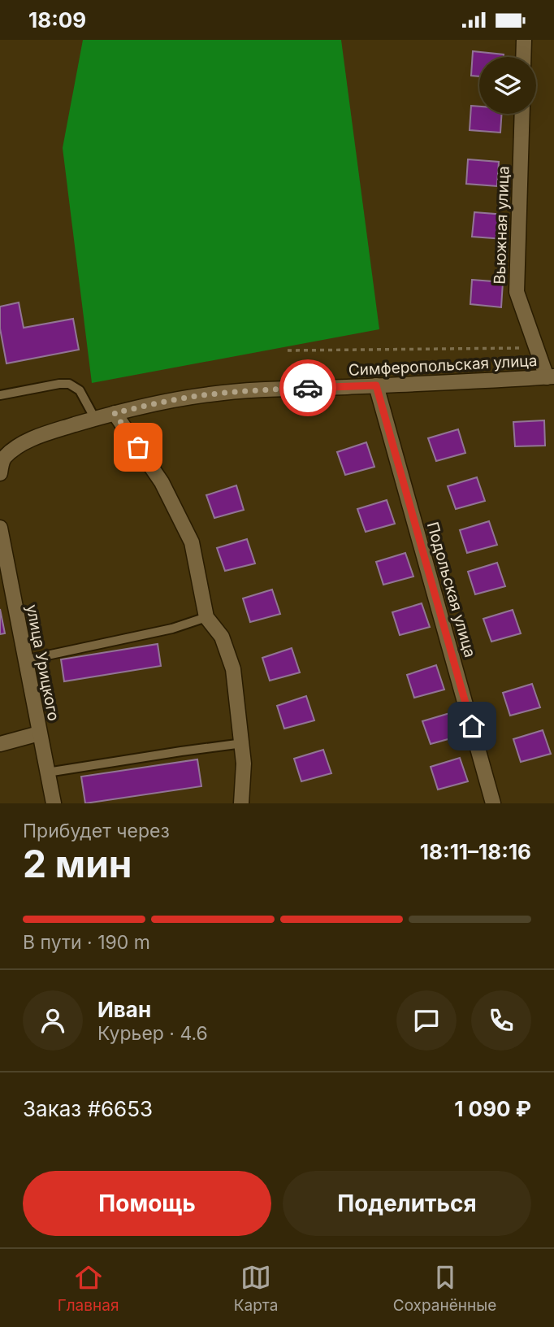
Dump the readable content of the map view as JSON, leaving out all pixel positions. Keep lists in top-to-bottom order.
{
  "streets": {
    "street": [
      "Вьюжная улица",
      "Симферопольская улица",
      "Подольская улица",
      "улица Урицкого"
    ]
  },
  "crossings": [
    ["Вьюжная улица", "Симферопольская улица"],
    ["Симферопольская улица", "Подольская улица"]
  ],
  "page": {
    "status": "18:09",
    "heading": ["2 мин", "Прибудет через", "18:11–18:16"],
    "panel": [
      "Иван",
      "Курьер · 4.6",
      "Заказ #6653",
      "1 090 ₽"
    ],
    "bar": "В пути · 190 m",
    "buttons": ["Помощь", "Поделиться"],
    "tabs": ["Главная", "Карта", "Сохранённые"]
  }
}
